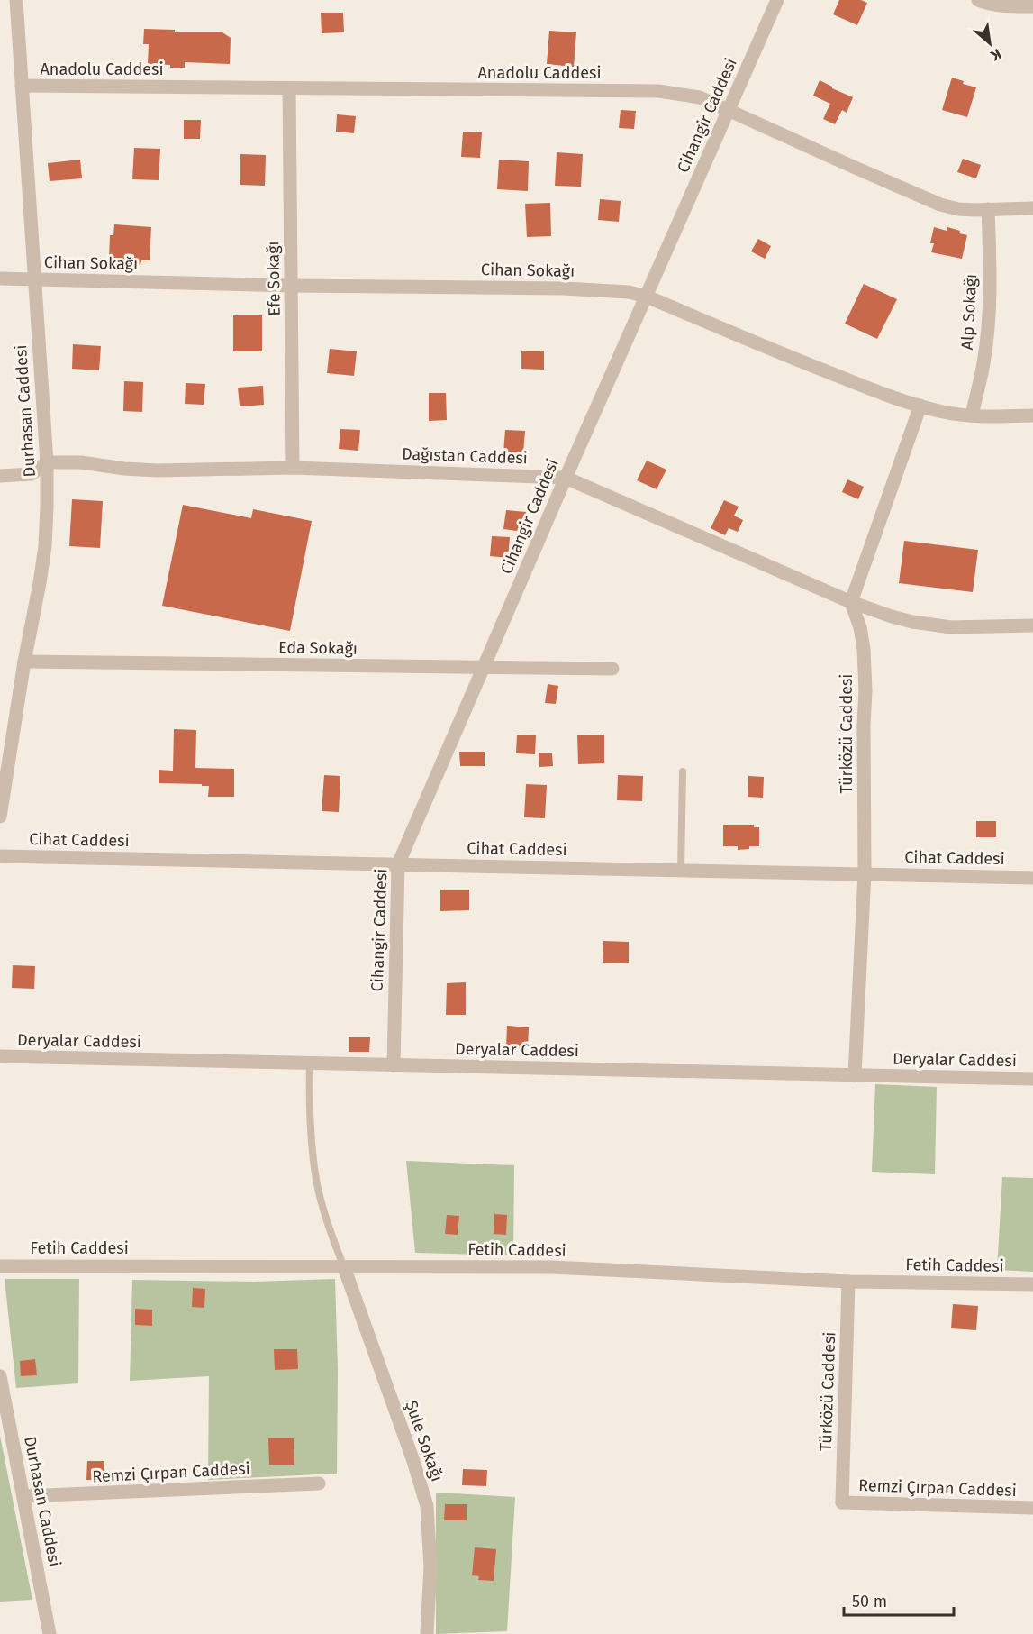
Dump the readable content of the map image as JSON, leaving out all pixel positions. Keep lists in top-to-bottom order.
{
  "streets": {
    "street": [
      "Anadolu Caddesi",
      "Cihangir Caddesi",
      "Cihan Sokağı",
      "Efe Sokağı",
      "Alp Sokağı",
      "Durhasan Caddesi",
      "Dağıstan Caddesi",
      "Eda Sokağı",
      "Türközü Caddesi",
      "Cihat Caddesi",
      "Deryalar Caddesi",
      "Fetih Caddesi",
      "Şule Sokağı",
      "Remzi Çırpan Caddesi"
    ]
  },
  "crossings": [
    ["Anadolu Caddesi", "Cihangir Caddesi"],
    ["Anadolu Caddesi", "Efe Sokağı"],
    ["Anadolu Caddesi", "Alp Sokağı"],
    ["Anadolu Caddesi", "Durhasan Caddesi"],
    ["Cihangir Caddesi", "Cihan Sokağı"],
    ["Cihangir Caddesi", "Dağıstan Caddesi"],
    ["Cihangir Caddesi", "Eda Sokağı"],
    ["Cihangir Caddesi", "Cihat Caddesi"],
    ["Cihangir Caddesi", "Deryalar Caddesi"],
    ["Cihan Sokağı", "Efe Sokağı"],
    ["Cihan Sokağı", "Alp Sokağı"],
    ["Cihan Sokağı", "Durhasan Caddesi"],
    ["Efe Sokağı", "Dağıstan Caddesi"],
    ["Durhasan Caddesi", "Dağıstan Caddesi"],
    ["Durhasan Caddesi", "Eda Sokağı"],
    ["Durhasan Caddesi", "Remzi Çırpan Caddesi"],
    ["Dağıstan Caddesi", "Türközü Caddesi"],
    ["Türközü Caddesi", "Cihat Caddesi"],
    ["Türközü Caddesi", "Deryalar Caddesi"],
    ["Türközü Caddesi", "Fetih Caddesi"],
    ["Türközü Caddesi", "Remzi Çırpan Caddesi"],
    ["Fetih Caddesi", "Şule Sokağı"]
  ],
  "scale_bar": "50 m",
  "north": "bottom right"
}
